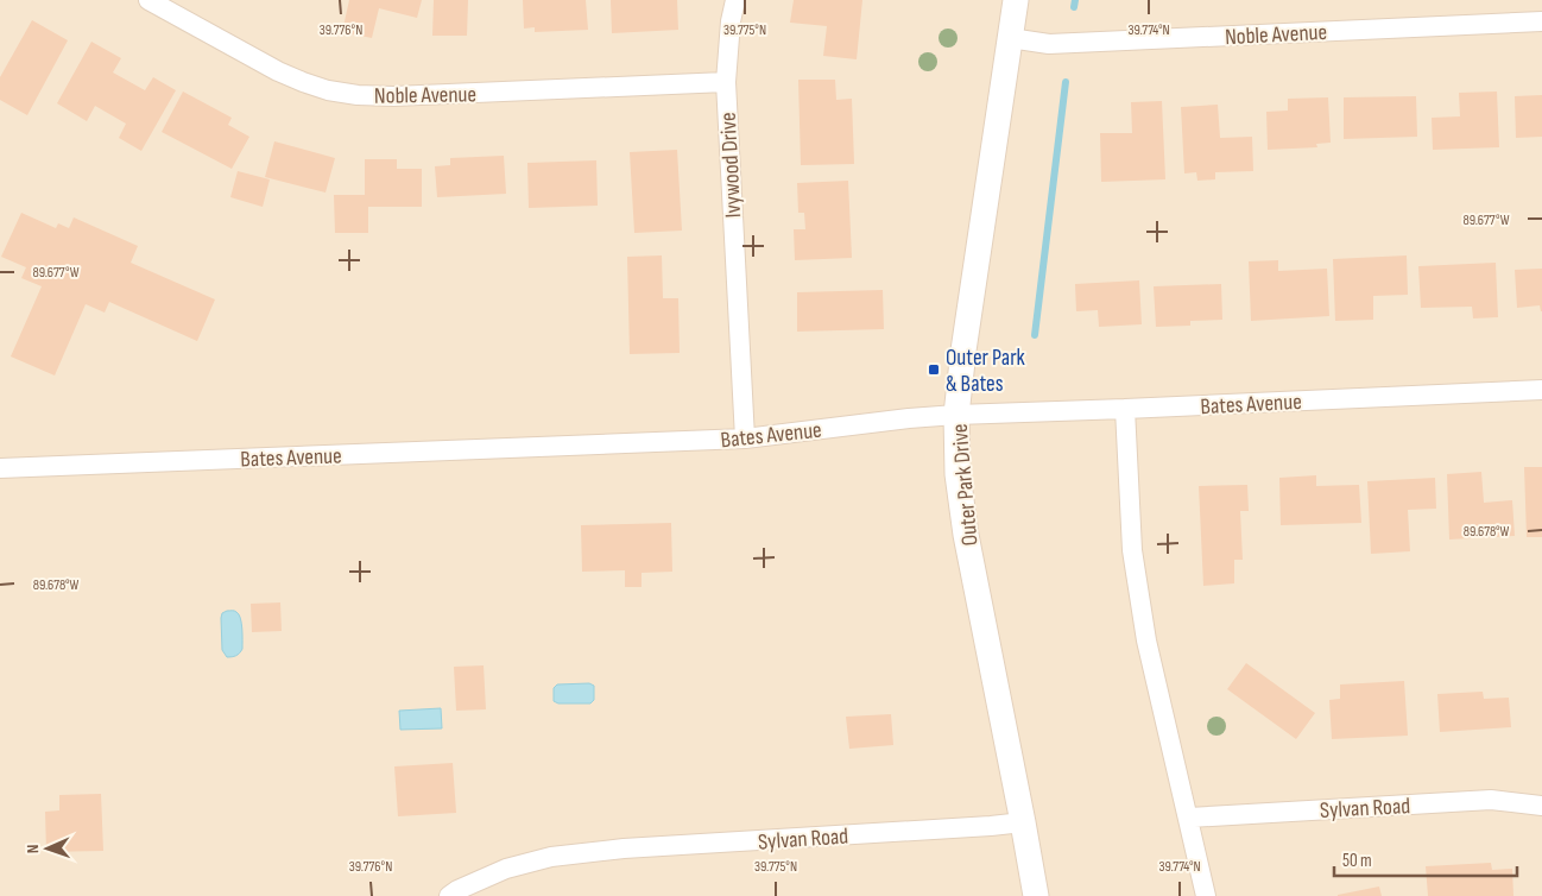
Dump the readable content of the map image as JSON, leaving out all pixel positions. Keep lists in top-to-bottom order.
{
  "streets": {
    "street": [
      "Noble Avenue",
      "Ivywood Drive",
      "Bates Avenue",
      "Outer Park Drive",
      "Sylvan Road"
    ]
  },
  "crossings": [
    ["Noble Avenue", "Ivywood Drive"],
    ["Noble Avenue", "Outer Park Drive"],
    ["Ivywood Drive", "Bates Avenue"],
    ["Bates Avenue", "Outer Park Drive"],
    ["Outer Park Drive", "Sylvan Road"]
  ],
  "places": {
    "transit": ["Outer Park & Bates"]
  },
  "scale_bar": "50 m",
  "north": "left",
  "coordinates": [
    "39.776°N",
    "39.775°N",
    "39.774°N",
    "89.677°W",
    "89.678°W"
  ]
}
